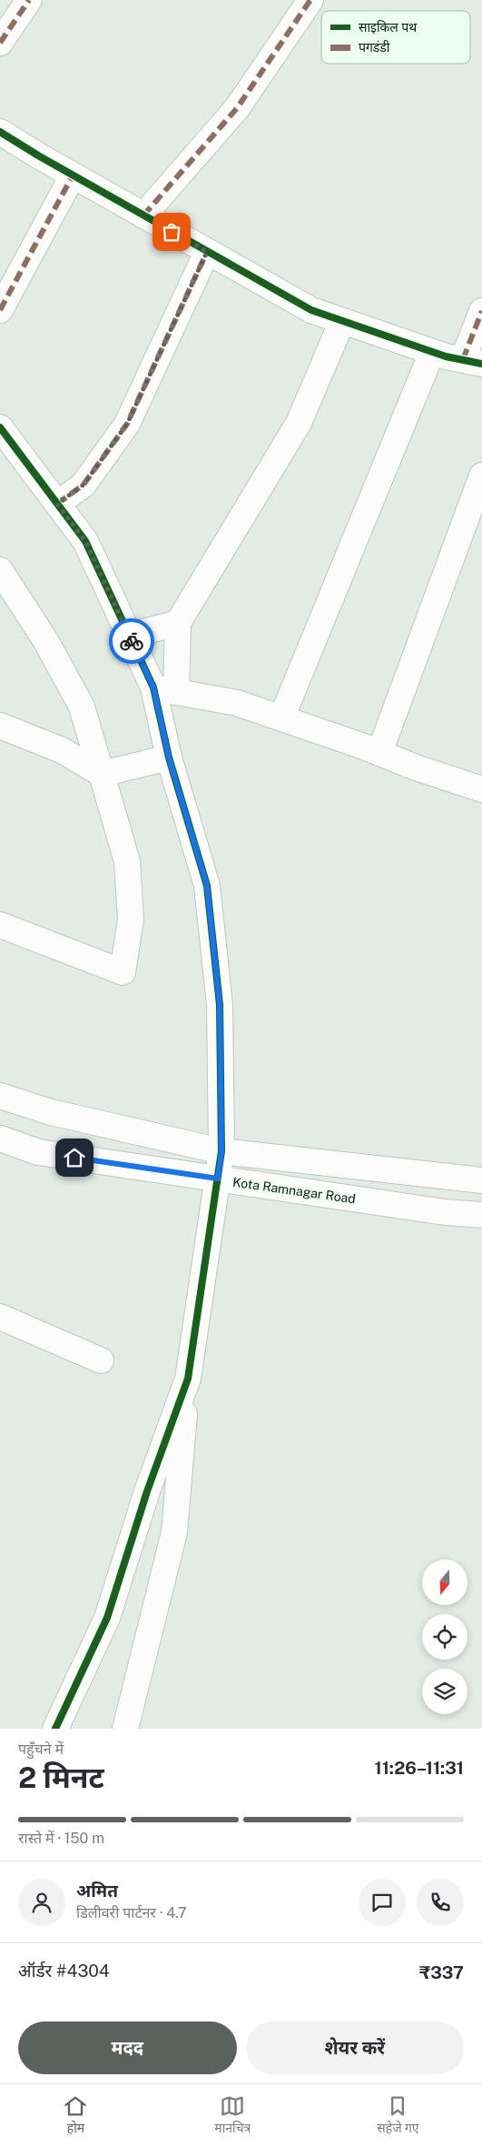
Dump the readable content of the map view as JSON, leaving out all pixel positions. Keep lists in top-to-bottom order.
{
  "streets": {
    "street": ["Kota Ramnagar Road"]
  },
  "legend": ["साइकिल पथ", "पगडंडी"],
  "north": "bottom",
  "page": {
    "heading": ["2 मिनट", "पहुँचने में", "11:26–11:31"],
    "panel": [
      "अमित",
      "डिलीवरी पार्टनर · 4.7",
      "ऑर्डर #4304",
      "₹337"
    ],
    "bar": "रास्ते में · 150 m",
    "buttons": ["मदद", "शेयर करें"],
    "tabs": ["होम", "मानचित्र", "सहेजे गए"]
  }
}
